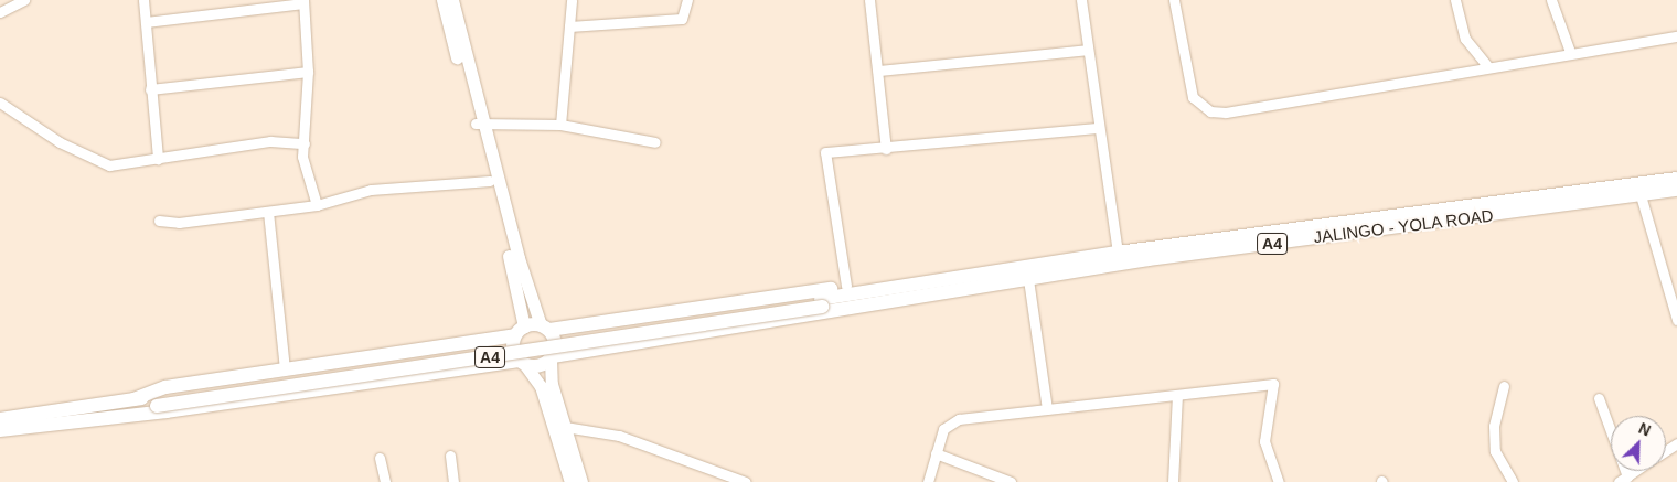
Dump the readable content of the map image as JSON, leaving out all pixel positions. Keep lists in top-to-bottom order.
{
  "streets": {
    "highway": ["JALINGO - YOLA ROAD", "A4"]
  },
  "crossings": [
    ["JALINGO - YOLA ROAD", "A4"]
  ],
  "north": "top right"
}
